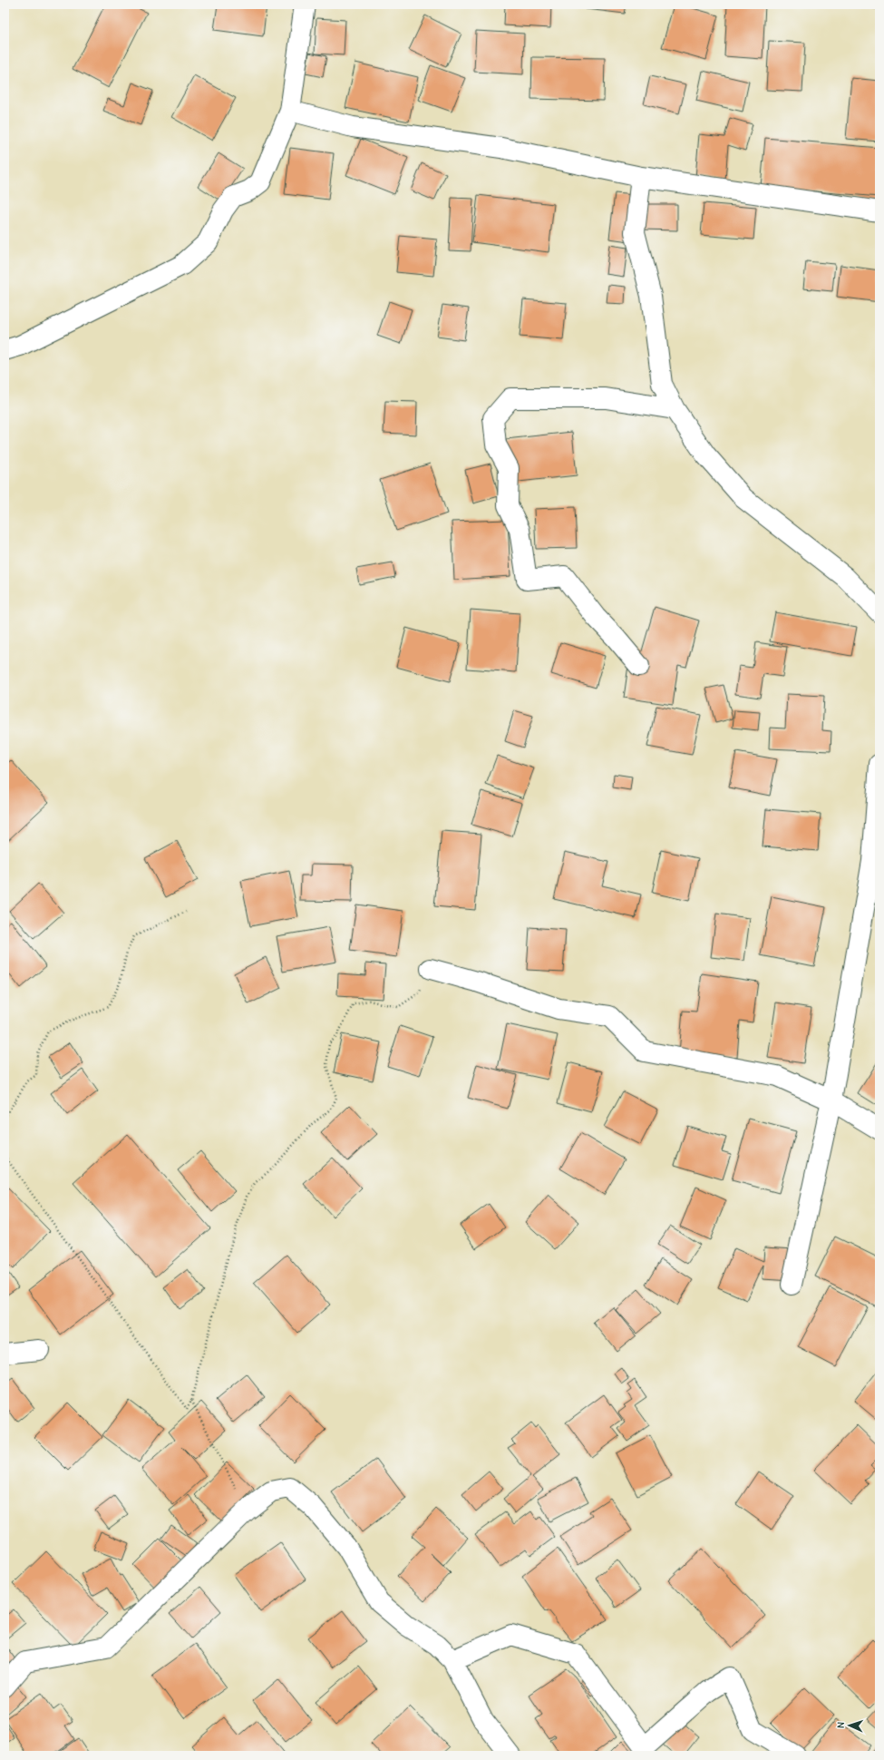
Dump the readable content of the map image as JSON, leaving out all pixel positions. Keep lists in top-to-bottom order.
{
  "north": "left"
}
